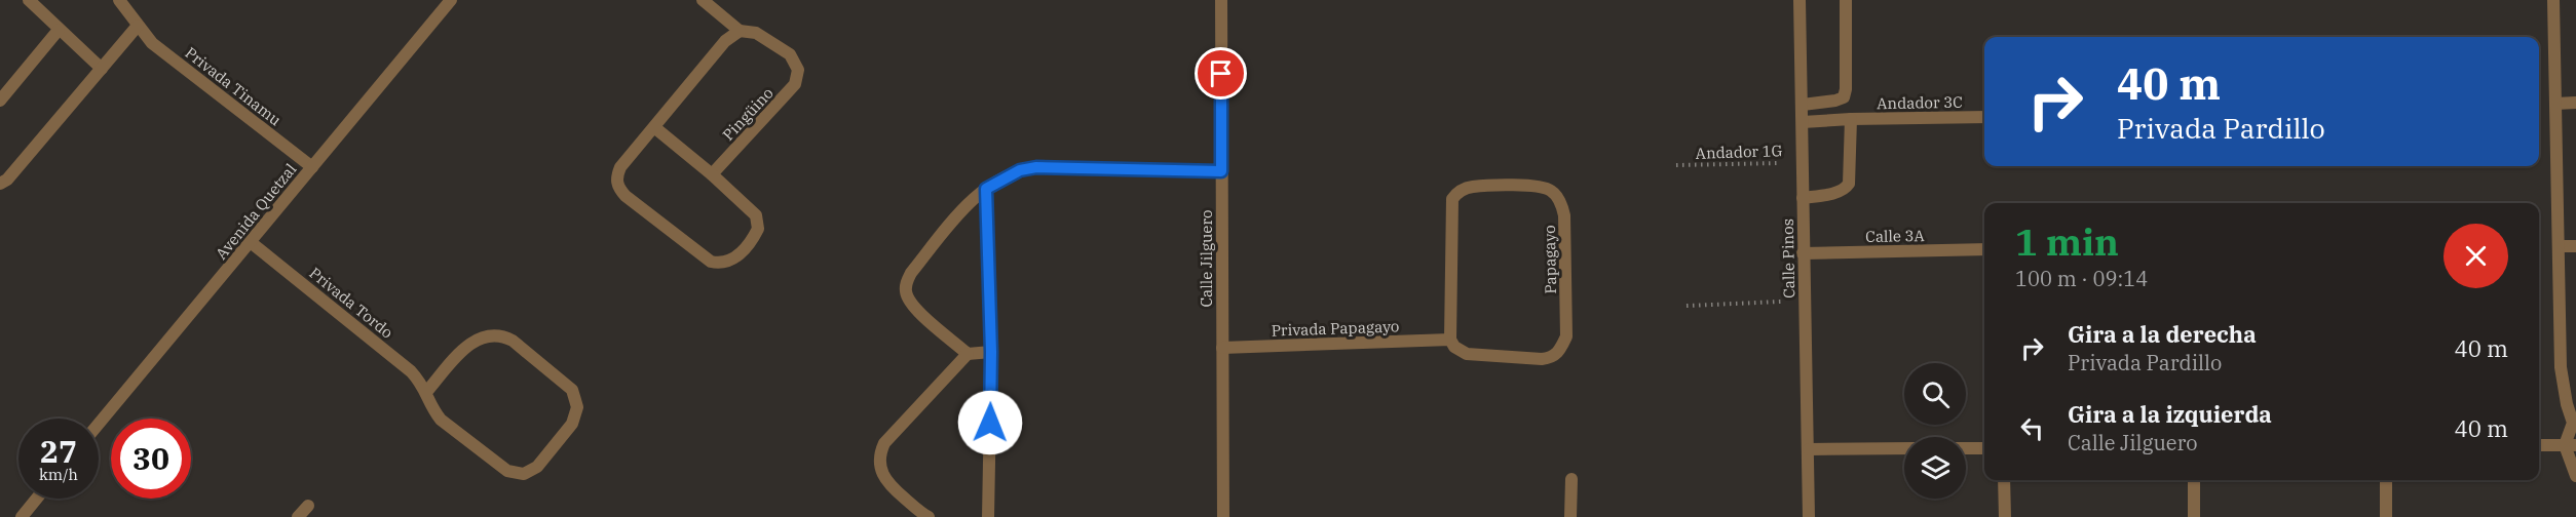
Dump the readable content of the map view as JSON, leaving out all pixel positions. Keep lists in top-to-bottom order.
{
  "streets": {
    "street": [
      "Privada Tinamu",
      "Andador 3C",
      "Pingüino",
      "Avenida Quetzal",
      "Calle 3A",
      "Calle Jilguero",
      "Calle Pinos",
      "Papagayo",
      "Privada Tordo",
      "Privada Papagayo"
    ],
    "path": ["Andador 1G"]
  },
  "crossings": [
    ["Privada Tinamu", "Avenida Quetzal"],
    ["Andador 3C", "Calle Pinos"],
    ["Andador 1G", "Calle Pinos"],
    ["Avenida Quetzal", "Privada Tordo"],
    ["Calle 3A", "Calle Pinos"],
    ["Calle Jilguero", "Privada Papagayo"],
    ["Papagayo", "Privada Papagayo"]
  ],
  "page": {
    "turn": ["40 m", "Privada Pardillo"],
    "heading": ["1 min", "100 m · 09:14"],
    "list": [
      {
        "name": "Gira a la derecha",
        "note": "Privada Pardillo",
        "value": "40 m"
      },
      {
        "name": "Gira a la izquierda",
        "note": "Calle Jilguero",
        "value": "40 m"
      }
    ],
    "speed": "27 km/h",
    "limit": "30"
  }
}
